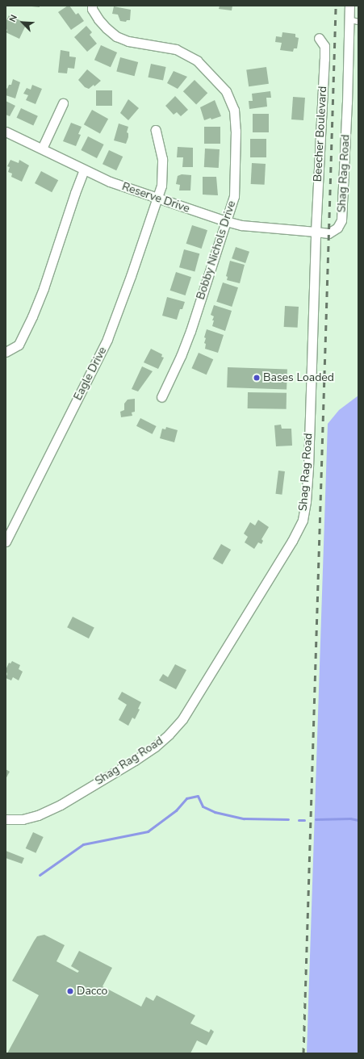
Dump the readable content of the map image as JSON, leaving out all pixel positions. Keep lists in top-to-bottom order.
{
  "streets": {
    "street": [
      "Beecher Boulevard",
      "Shag Rag Road",
      "Reserve Drive",
      "Bobby Nichols Drive",
      "Eagle Drive"
    ]
  },
  "crossings": [
    ["Beecher Boulevard", "Shag Rag Road"],
    ["Beecher Boulevard", "Reserve Drive"],
    ["Shag Rag Road", "Reserve Drive"],
    ["Reserve Drive", "Bobby Nichols Drive"],
    ["Reserve Drive", "Eagle Drive"]
  ],
  "places": ["Bases Loaded", "Dacco"],
  "north": "top left"
}
